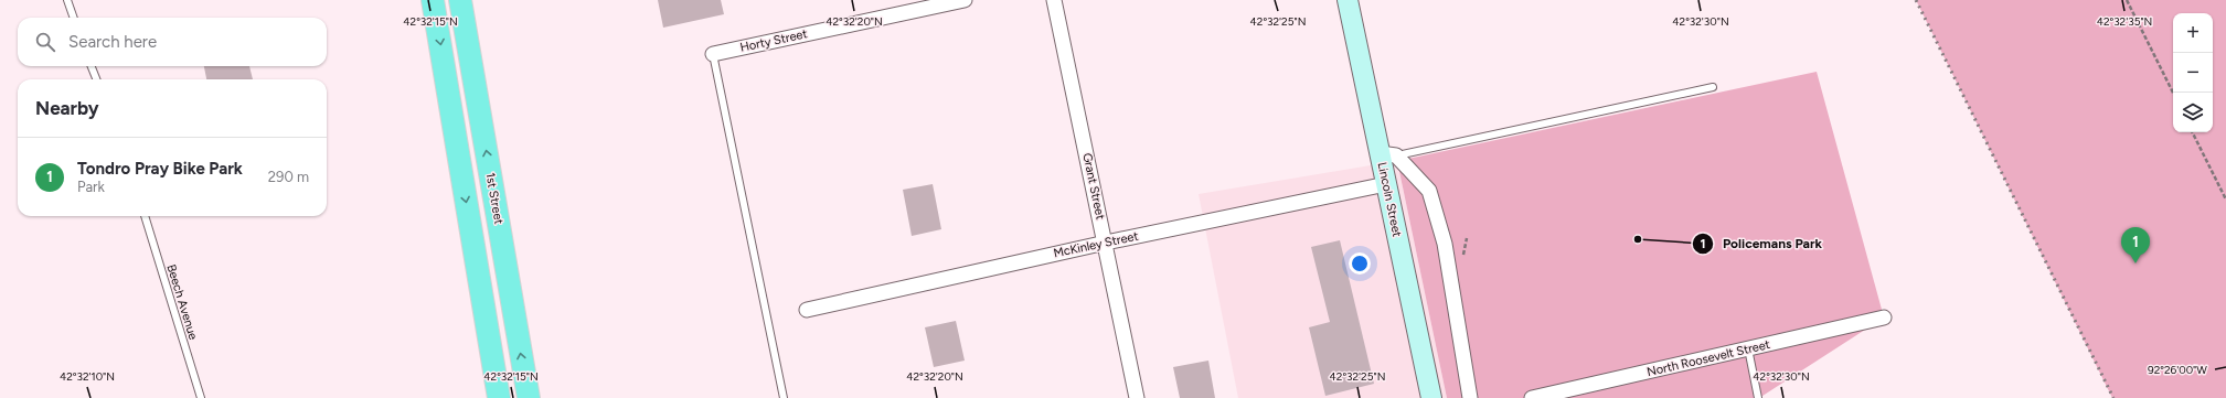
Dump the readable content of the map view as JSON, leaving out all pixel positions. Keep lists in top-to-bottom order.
{
  "streets": {
    "main road": ["1st Street", "Lincoln Street"],
    "street": [
      "Horty Street",
      "Grant Street",
      "McKinley Street",
      "North Roosevelt Street"
    ],
    "lane": ["Beech Avenue"]
  },
  "crossings": [
    ["Grant Street", "McKinley Street"],
    ["Lincoln Street", "McKinley Street"]
  ],
  "places": ["Policemans Park"],
  "page": {
    "map_buttons": ["+", "−"],
    "search": "Search here",
    "heading": "Nearby",
    "list": [
      {
        "mark": "1",
        "name": "Tondro Pray Bike Park",
        "note": "Park",
        "value": "290 m"
      }
    ],
    "pins": "1"
  },
  "coordinates": [
    "42°32'15\"N",
    "42°32'20\"N",
    "42°32'25\"N",
    "42°32'30\"N",
    "42°32'35\"N",
    "92°26'00\"W",
    "42°32'10\"N"
  ]
}
